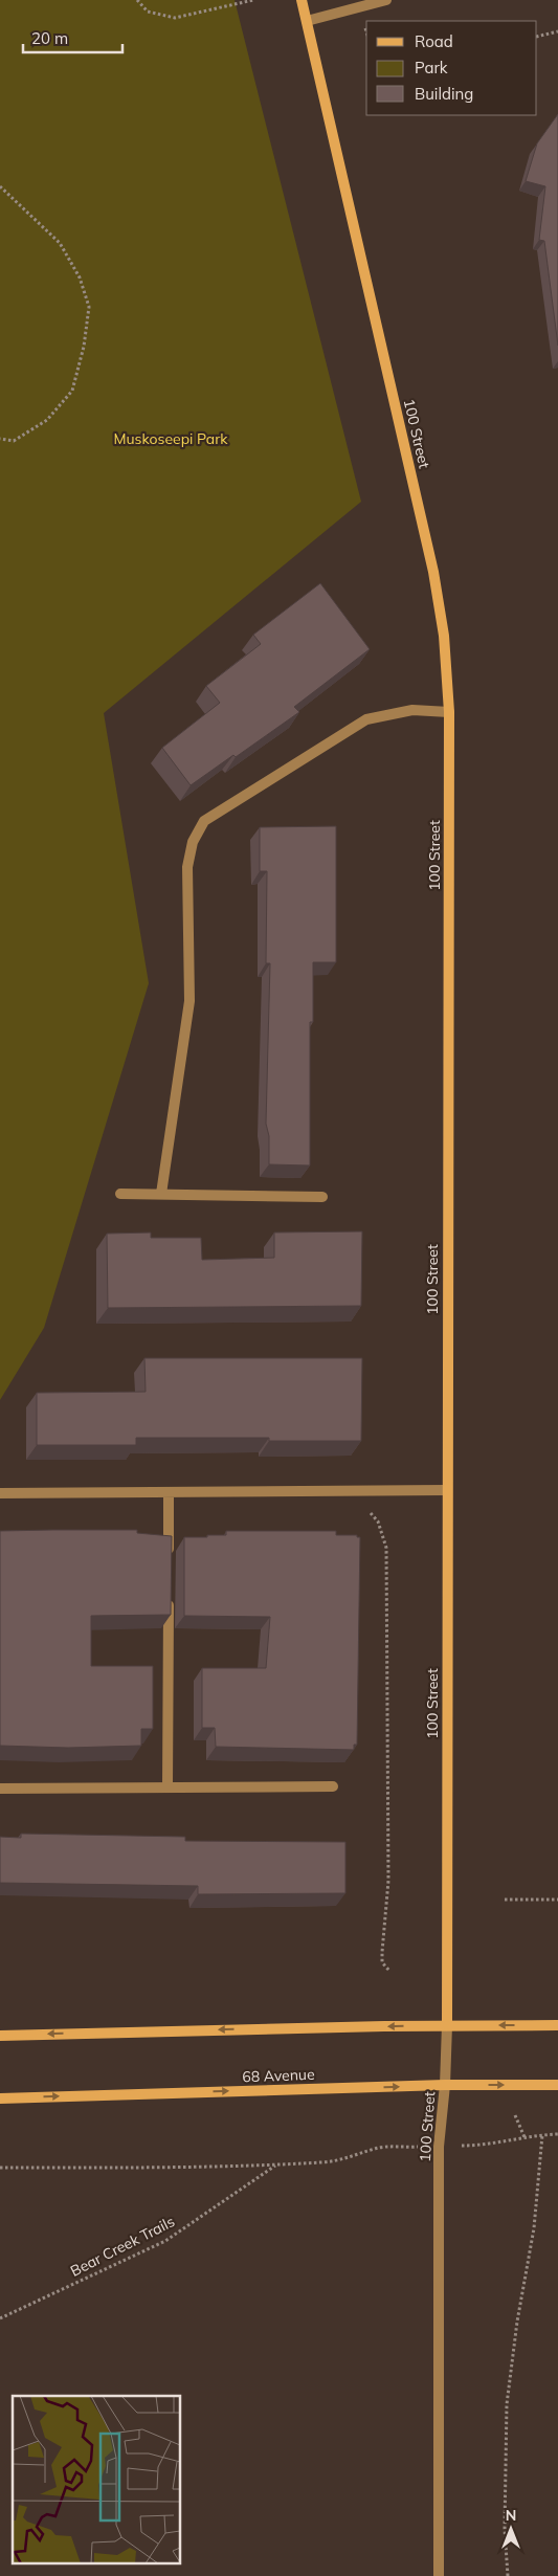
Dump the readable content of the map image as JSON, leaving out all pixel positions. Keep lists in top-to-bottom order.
{
  "streets": {
    "main road": ["100 Street", "68 Avenue"],
    "path": ["Bear Creek Trails"]
  },
  "crossings": [
    ["100 Street", "68 Avenue"]
  ],
  "parks": ["Muskoseepi Park"],
  "legend": ["Road", "Park", "Building"],
  "scale_bar": "20 m",
  "north": "top"
}
